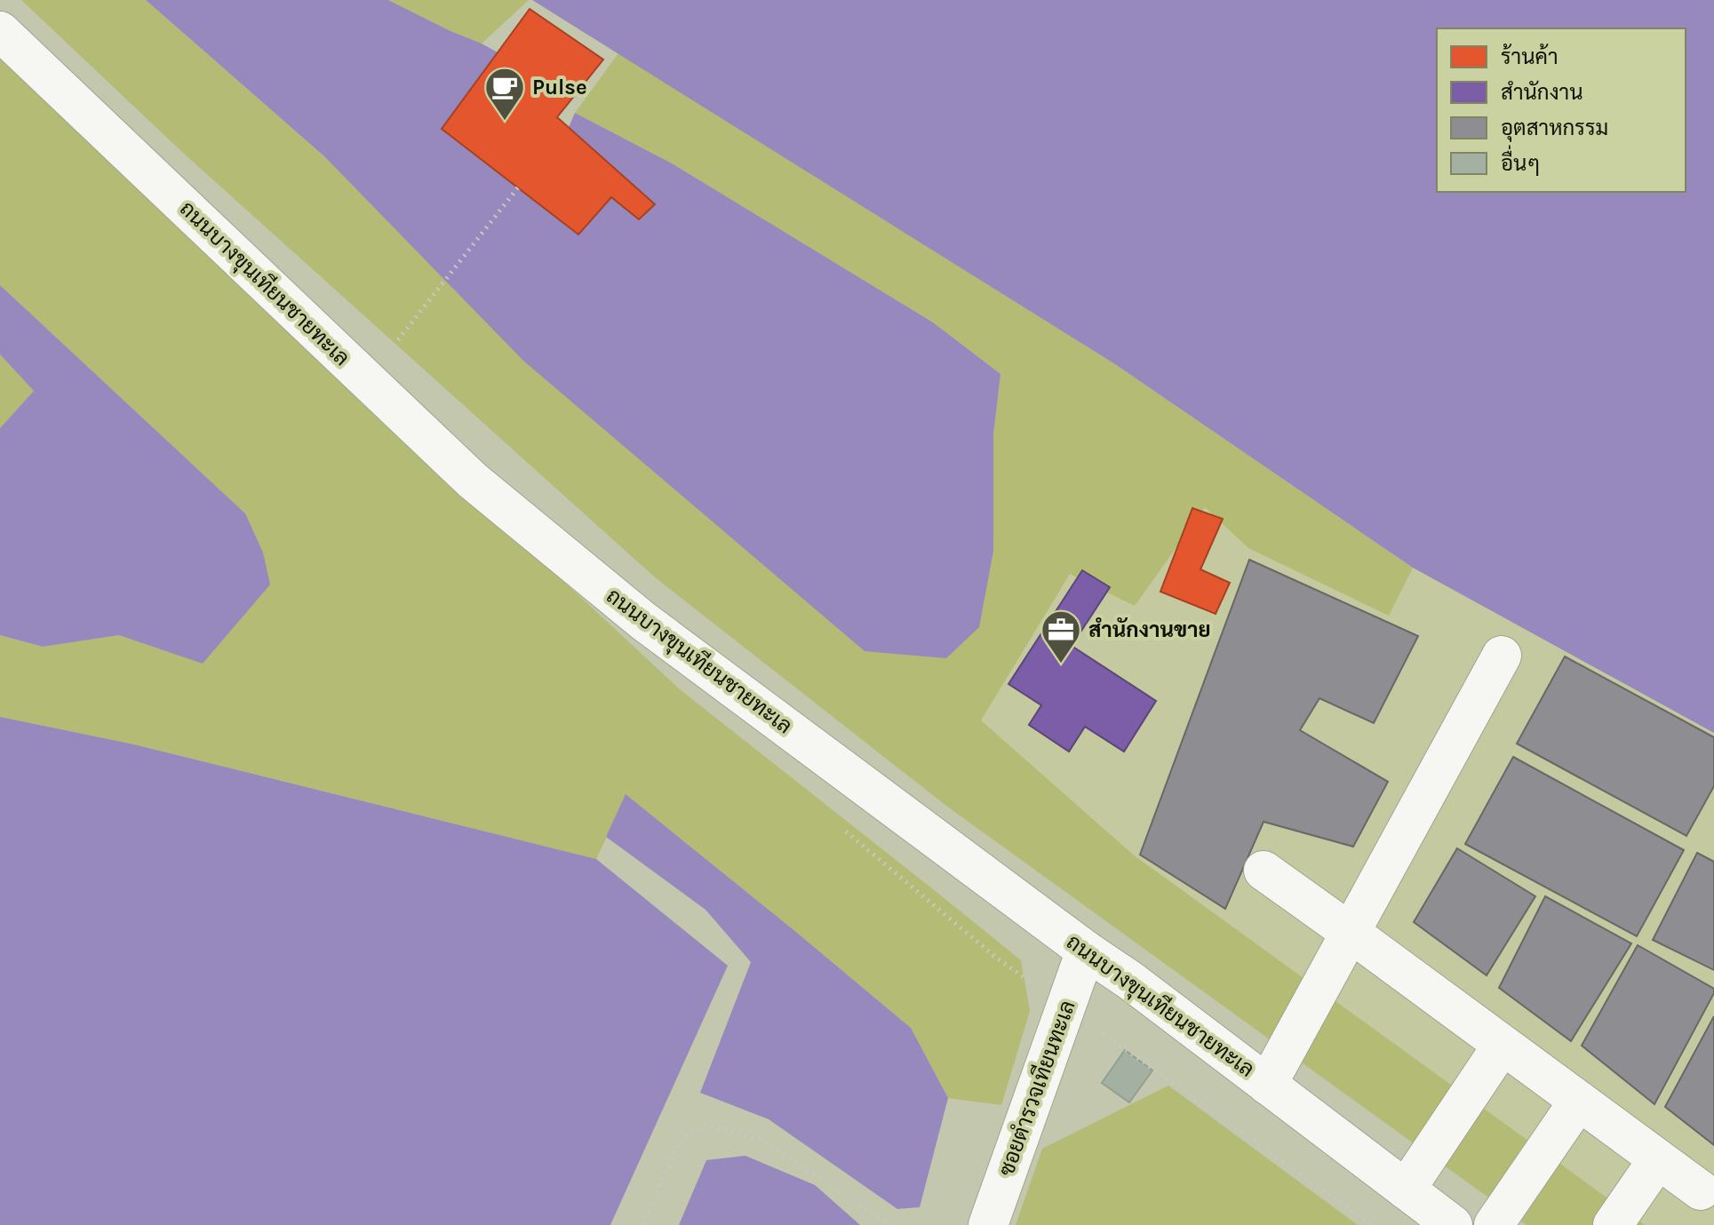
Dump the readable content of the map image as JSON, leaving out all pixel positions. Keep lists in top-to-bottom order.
{
  "streets": {
    "main road": ["ถนนบางขุนเทียนชายทะเล", "ซอยตำรวจเทียนทะเล"]
  },
  "crossings": [
    ["ถนนบางขุนเทียนชายทะเล", "ซอยตำรวจเทียนทะเล"]
  ],
  "places": {
    "cafe": ["Pulse"],
    "office": ["สำนักงานขาย"]
  },
  "legend": [
    "ร้านค้า",
    "สำนักงาน",
    "อุตสาหกรรม",
    "อื่นๆ"
  ]
}
